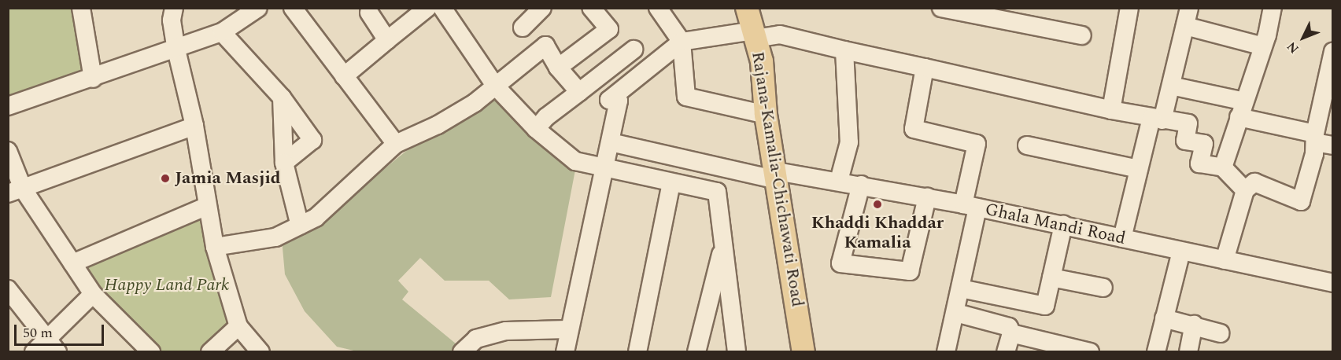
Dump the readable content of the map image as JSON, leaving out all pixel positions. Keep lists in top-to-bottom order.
{
  "streets": {
    "main road": ["Rajana-Kamalia-Chichawati Road"],
    "street": ["Ghala Mandi Road"]
  },
  "crossings": [
    ["Rajana-Kamalia-Chichawati Road", "Ghala Mandi Road"]
  ],
  "parks": ["Happy Land Park"],
  "places": ["Jamia Masjid", "Khaddi Khaddar Kamalia"],
  "scale_bar": "50 m",
  "north": "bottom left"
}
